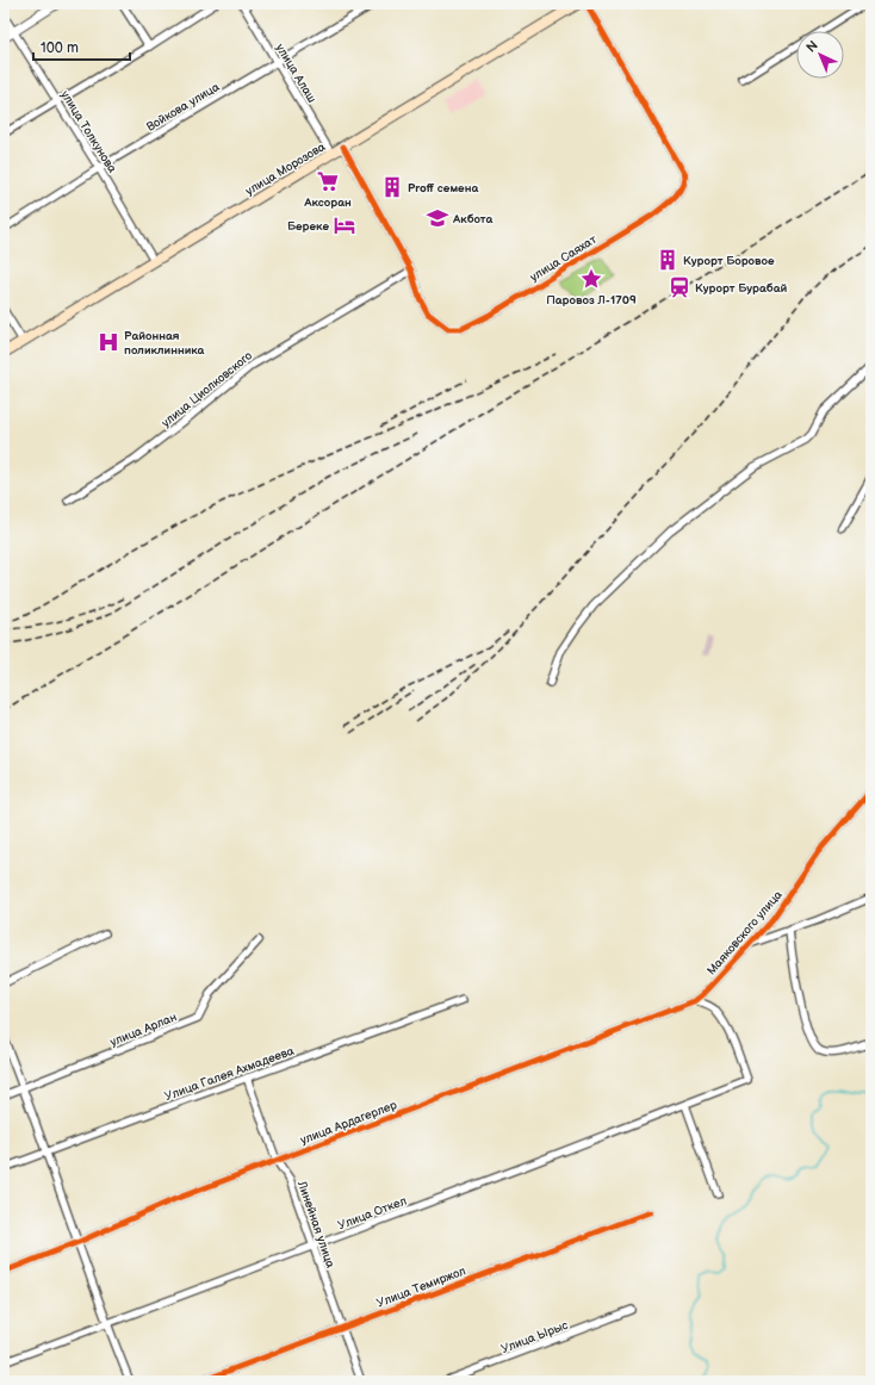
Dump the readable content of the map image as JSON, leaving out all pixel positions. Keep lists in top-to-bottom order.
{
  "streets": {
    "main road": ["улица Морозова"],
    "street": [
      "улица Алаш",
      "Войкова улица",
      "улица Толкунова",
      "улица Саяхат",
      "улица Циолковского",
      "Маяковского улица",
      "улица Арлан",
      "Улица Галея Ахмадеева",
      "улица Ардагерлер",
      "Улица Откел",
      "Линейная улица",
      "Улица Темиржол",
      "Улица Ырыс"
    ]
  },
  "crossings": [
    ["улица Алаш", "Войкова улица"],
    ["улица Алаш", "улица Морозова"],
    ["Войкова улица", "улица Толкунова"],
    ["улица Толкунова", "улица Морозова"],
    ["улица Морозова", "улица Саяхат"],
    ["улица Саяхат", "улица Циолковского"],
    ["Маяковского улица", "улица Ардагерлер"],
    ["Улица Галея Ахмадеева", "Линейная улица"],
    ["улица Ардагерлер", "Улица Откел"],
    ["улица Ардагерлер", "Линейная улица"],
    ["Улица Откел", "Линейная улица"],
    ["Линейная улица", "Улица Темиржол"]
  ],
  "places": {
    "supermarket": ["Аксоран"],
    "building": ["Proff семена", "Курорт Боровое"],
    "school or university": ["Акбота"],
    "hotel": ["Береке"],
    "place": ["Паровоз Л-1709"],
    "station": ["Курорт Бурабай"],
    "hospital": ["Районная поликлинника"]
  },
  "scale_bar": "100 m",
  "north": "top left"
}
